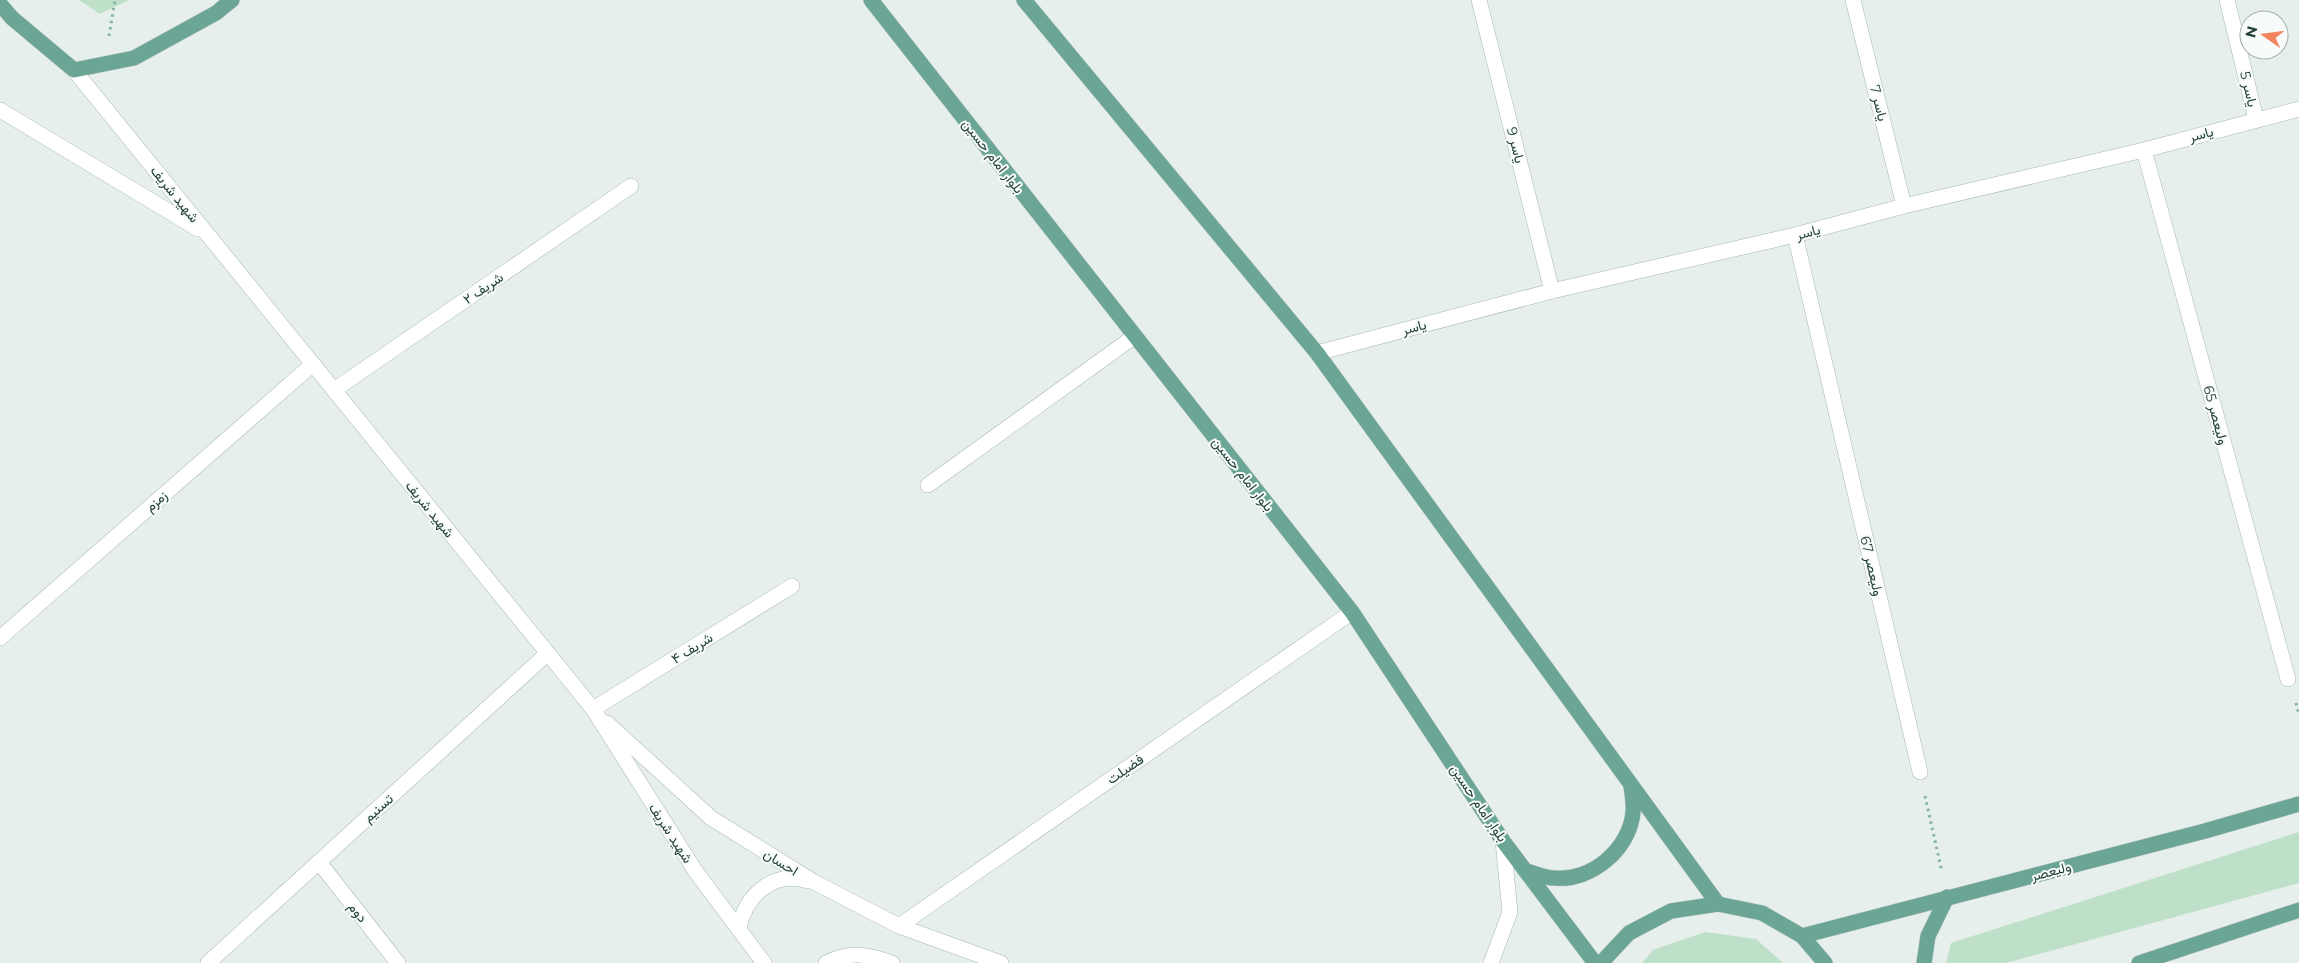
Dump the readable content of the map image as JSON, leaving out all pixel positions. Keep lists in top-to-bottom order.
{
  "streets": {
    "main road": ["بلوار امام حسین", "ولیعصر"],
    "street": [
      "یاسر 5",
      "یاسر 7",
      "یاسر",
      "یاسر 9",
      "شهید شریف",
      "شریف ۲",
      "ولیعصر 65",
      "زمزم",
      "ولیعصر 67",
      "شریف ۴",
      "فضیلت",
      "تسنیم",
      "احسان",
      "دوم"
    ]
  },
  "crossings": [
    ["یاسر 5", "یاسر"],
    ["یاسر 7", "یاسر"],
    ["یاسر", "یاسر 9"],
    ["یاسر", "ولیعصر 65"],
    ["یاسر", "ولیعصر 67"],
    ["بلوار امام حسین", "فضیلت"],
    ["شهید شریف", "شریف ۲"],
    ["شهید شریف", "زمزم"],
    ["شهید شریف", "شریف ۴"],
    ["شهید شریف", "تسنیم"],
    ["شهید شریف", "احسان"],
    ["شریف ۴", "احسان"],
    ["فضیلت", "احسان"],
    ["تسنیم", "دوم"]
  ],
  "north": "left"
}
